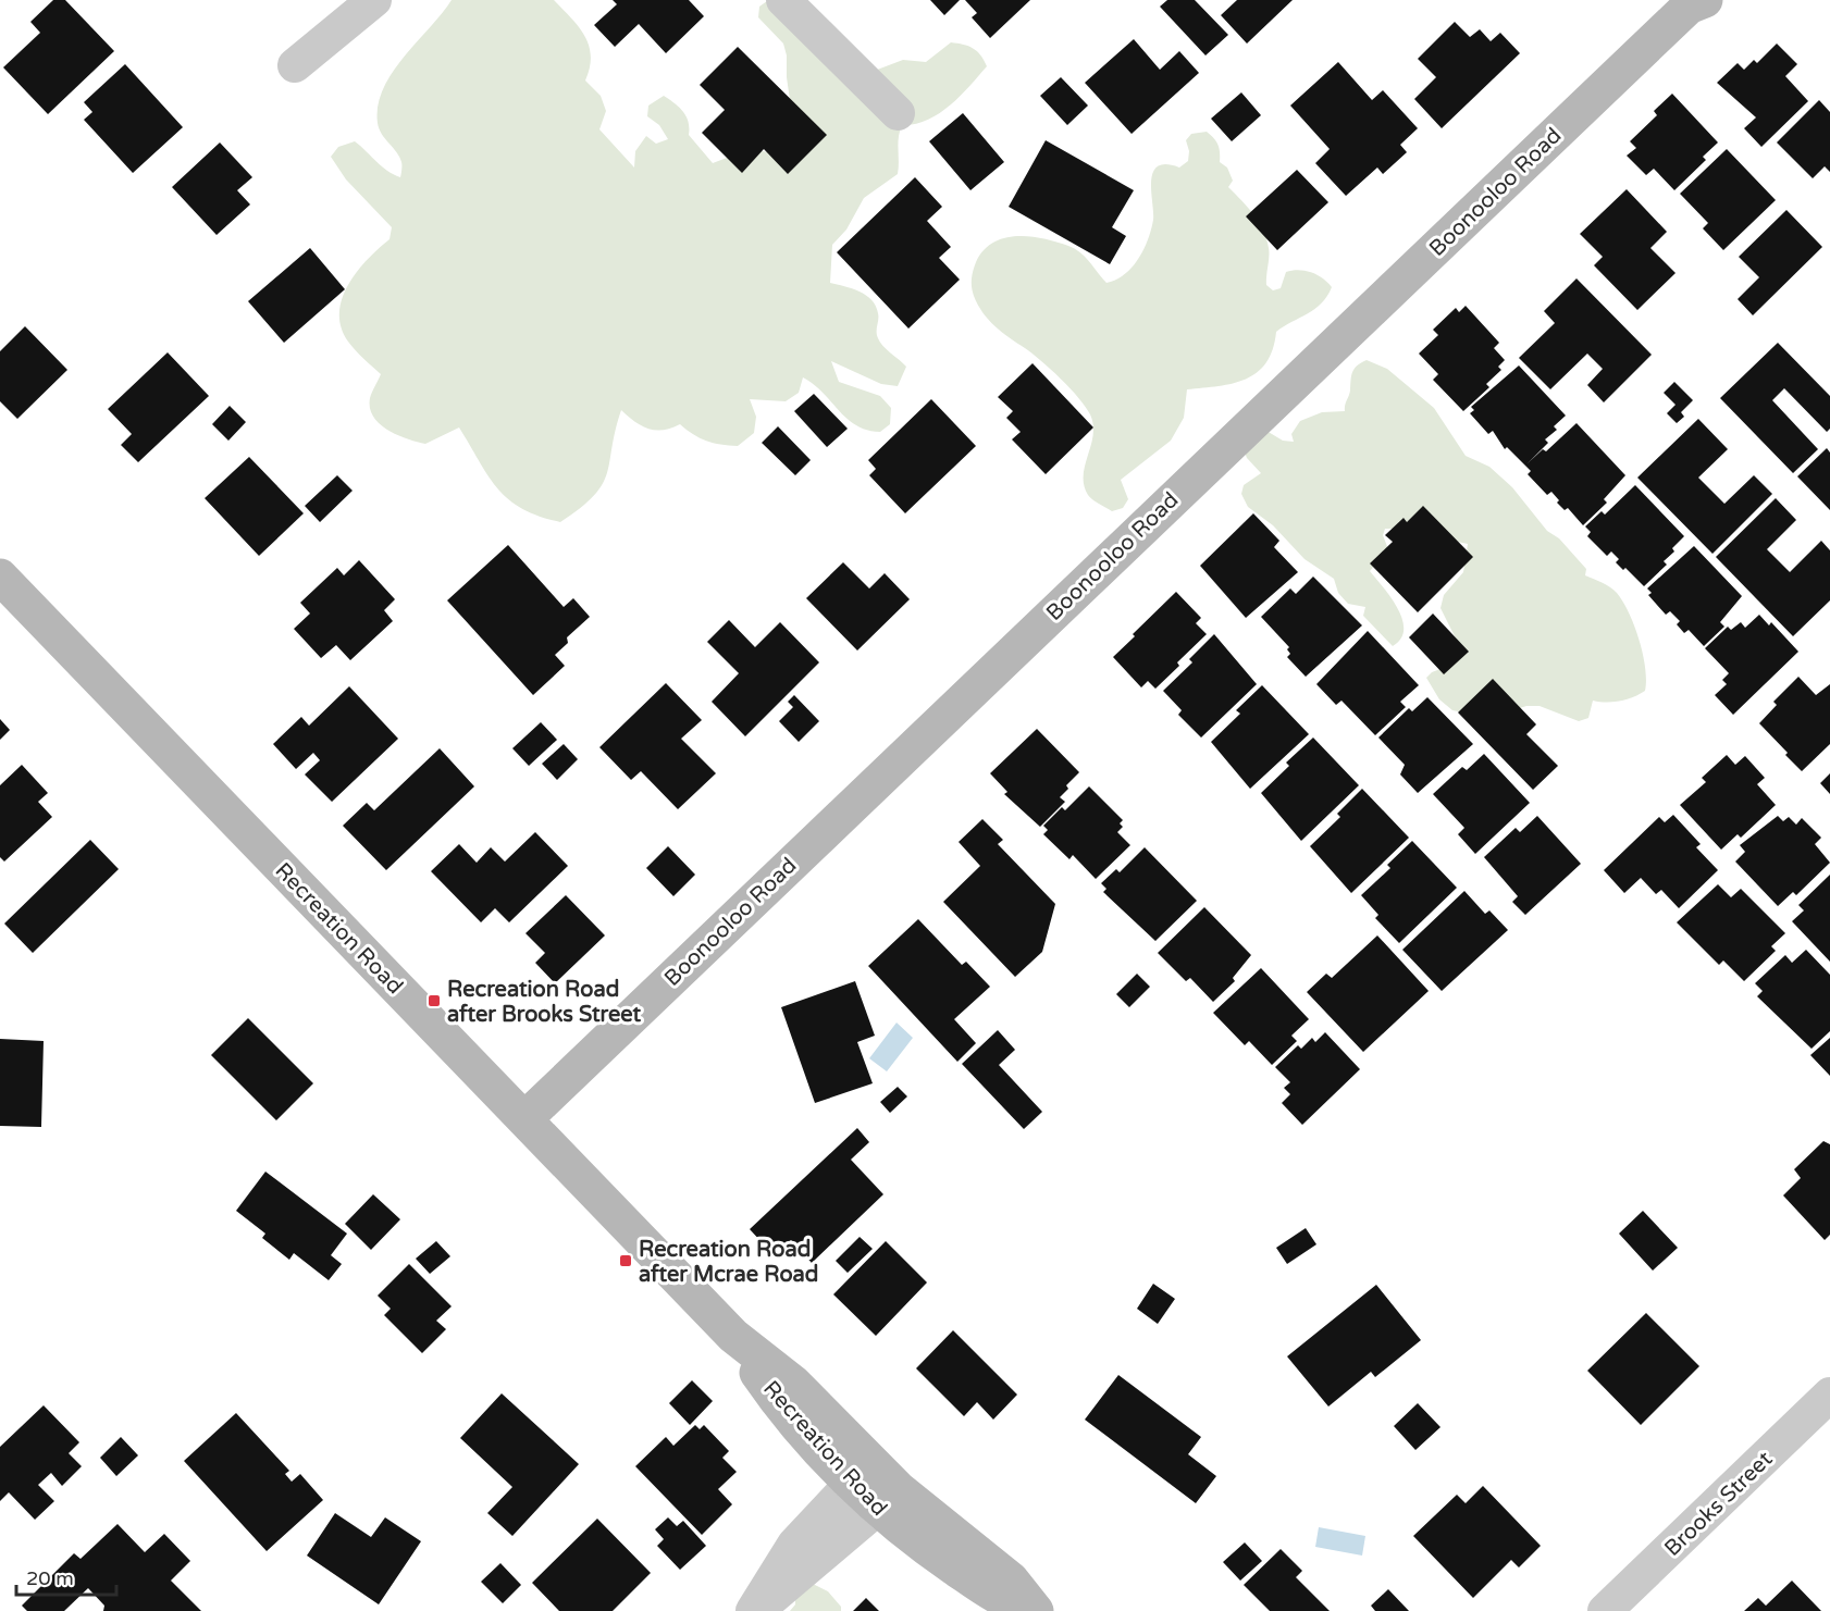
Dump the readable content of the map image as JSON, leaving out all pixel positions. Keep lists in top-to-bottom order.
{
  "streets": {
    "street": ["Boonooloo Road", "Recreation Road", "Brooks Street"]
  },
  "crossings": [
    ["Boonooloo Road", "Recreation Road"]
  ],
  "places": {
    "transit": ["Recreation Road after Brooks Street", "Recreation Road after Mcrae Road"]
  },
  "scale_bar": "20 m"
}
